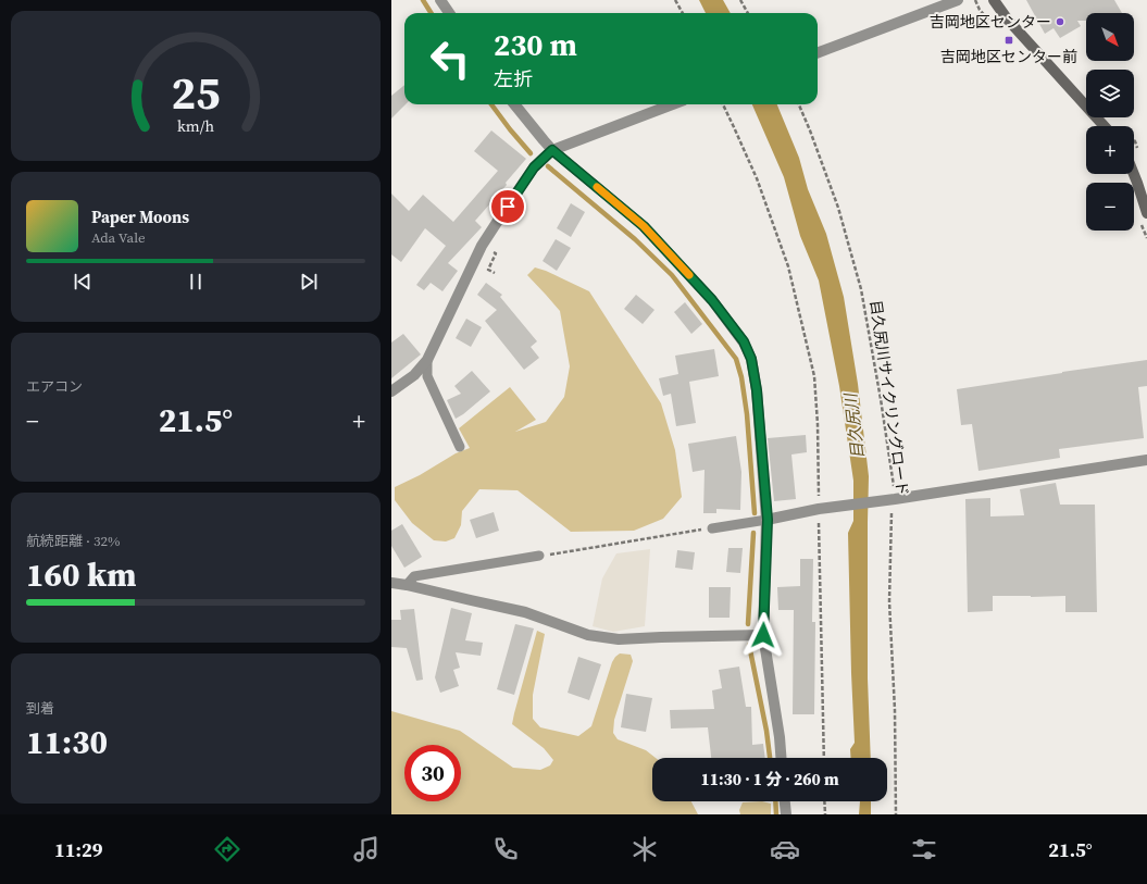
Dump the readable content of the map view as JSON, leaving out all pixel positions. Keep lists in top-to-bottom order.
{
  "streets": {
    "path": ["目久尻川サイクリングロード"]
  },
  "water": ["目久尻川"],
  "places": {
    "other": ["吉岡地区センター"],
    "transit": ["吉岡地区センター前"]
  },
  "north": "bottom right",
  "page": {
    "map_buttons": ["+", "−"],
    "turn": ["230 m", "左折"],
    "song": ["Paper Moons", "Ada Vale"],
    "tile": [
      "エアコン",
      ["航続距離 · 32%", "160 km"],
      ["到着", "11:30"]
    ],
    "heat": ["−", "21.5°", "+"],
    "limit": "30",
    "trip": "11:30 · 1 分 · 260 m",
    "tabs": ["11:29", "21.5°"],
    "gauge": ["25", "km/h"]
  }
}
